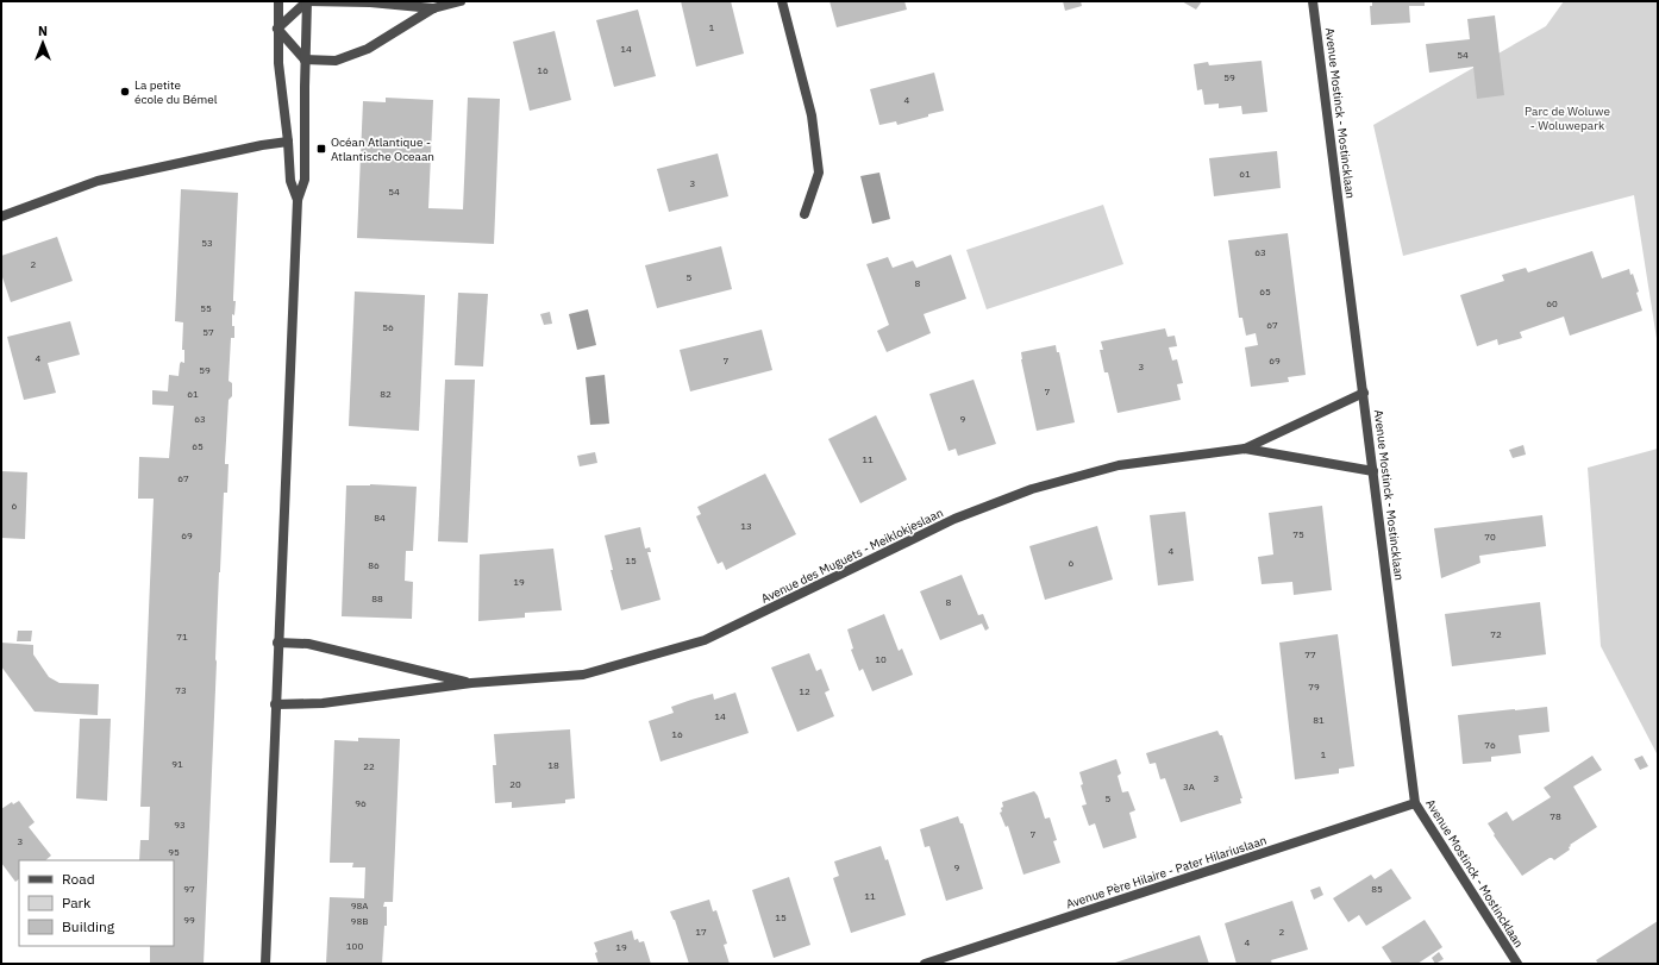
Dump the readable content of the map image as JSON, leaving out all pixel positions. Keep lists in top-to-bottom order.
{
  "streets": {
    "street": ["Avenue Mostinck - Mostincklaan", "Avenue des Muguets - Meiklokjeslaan", "Avenue Père Hilaire - Pater Hilariuslaan"]
  },
  "crossings": [
    ["Avenue Mostinck - Mostincklaan", "Avenue des Muguets - Meiklokjeslaan"],
    ["Avenue Mostinck - Mostincklaan", "Avenue Père Hilaire - Pater Hilariuslaan"]
  ],
  "parks": ["Parc de Woluwe - Woluwepark"],
  "places": {
    "other": ["La petite école du Bémel"],
    "transit": ["Océan Atlantique - Atlantische Oceaan"]
  },
  "house_numbers": [
    "1",
    "14",
    "54",
    "16",
    "59",
    "4",
    "61",
    "3",
    "54",
    "53",
    "63",
    "2",
    "5",
    "8",
    "65",
    "60",
    "55",
    "67",
    "56",
    "57",
    "4",
    "7",
    "69",
    "3",
    "59",
    "7",
    "61",
    "82",
    "63",
    "9",
    "65",
    "11",
    "67",
    "6",
    "84",
    "13",
    "75",
    "69",
    "70",
    "4",
    "15",
    "6",
    "86",
    "19",
    "88",
    "8",
    "72",
    "71",
    "77",
    "10",
    "79",
    "73",
    "12",
    "14",
    "81",
    "16",
    "76",
    "1",
    "91",
    "18",
    "22",
    "3",
    "20",
    "3A",
    "5",
    "96",
    "78",
    "93",
    "7",
    "3",
    "95",
    "9",
    "97",
    "85",
    "11",
    "98A",
    "15",
    "99",
    "98B",
    "17",
    "2",
    "4",
    "100",
    "19"
  ],
  "legend": ["Road", "Park", "Building"],
  "north": "top"
}
